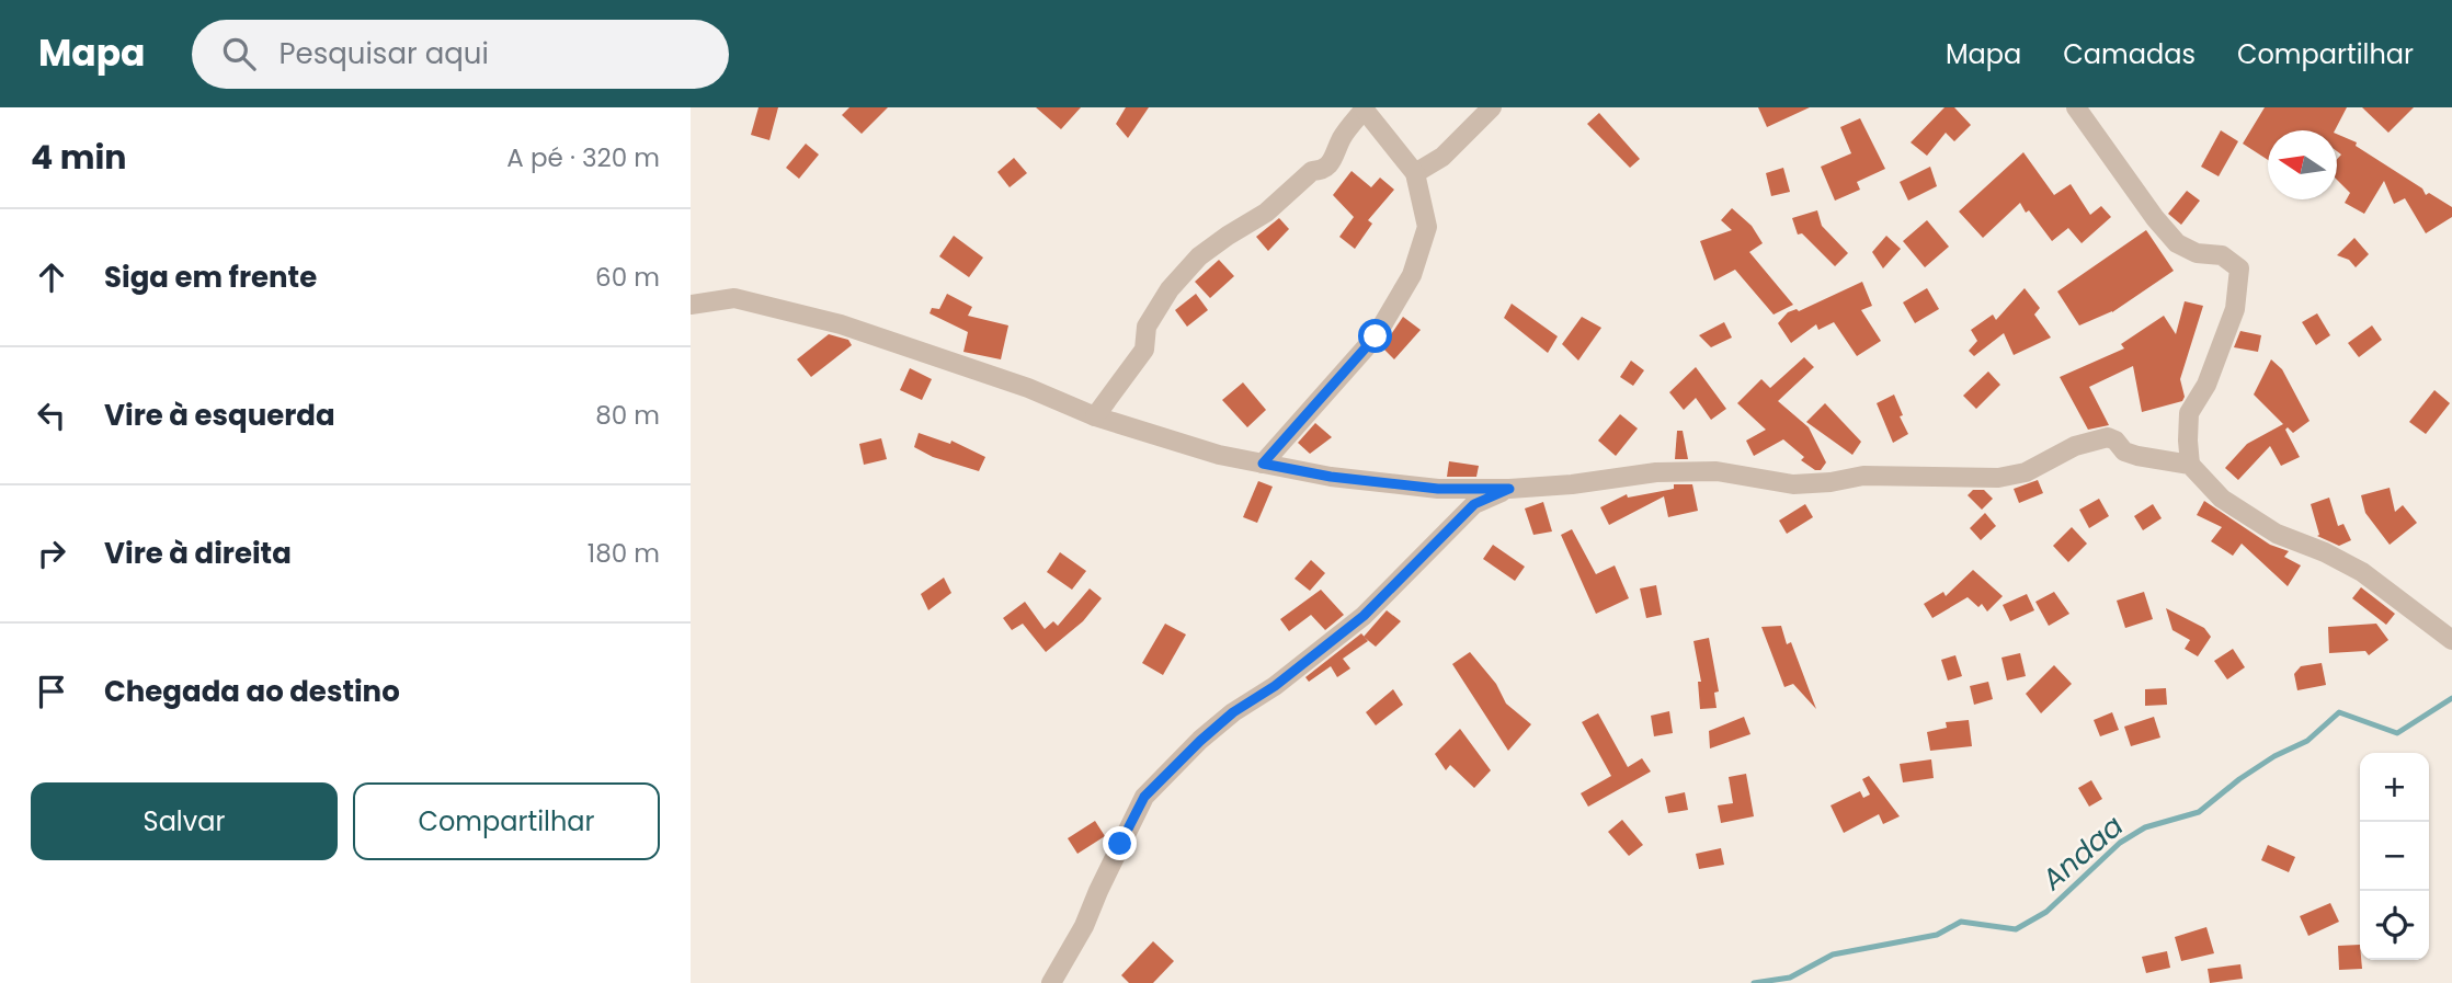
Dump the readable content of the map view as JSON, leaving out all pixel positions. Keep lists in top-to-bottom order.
{
  "water": ["Andaa"],
  "north": "left",
  "page": {
    "header": "Mapa",
    "search": "Pesquisar aqui",
    "nav": ["Mapa", "Camadas", "Compartilhar"],
    "heading": ["4 min", "A pé · 320 m"],
    "list": [
      ["Siga em frente", "60 m"],
      ["Vire à esquerda", "80 m"],
      ["Vire à direita", "180 m"],
      "Chegada ao destino"
    ],
    "map_buttons": ["+", "−"],
    "buttons": ["Salvar", "Compartilhar"]
  }
}
